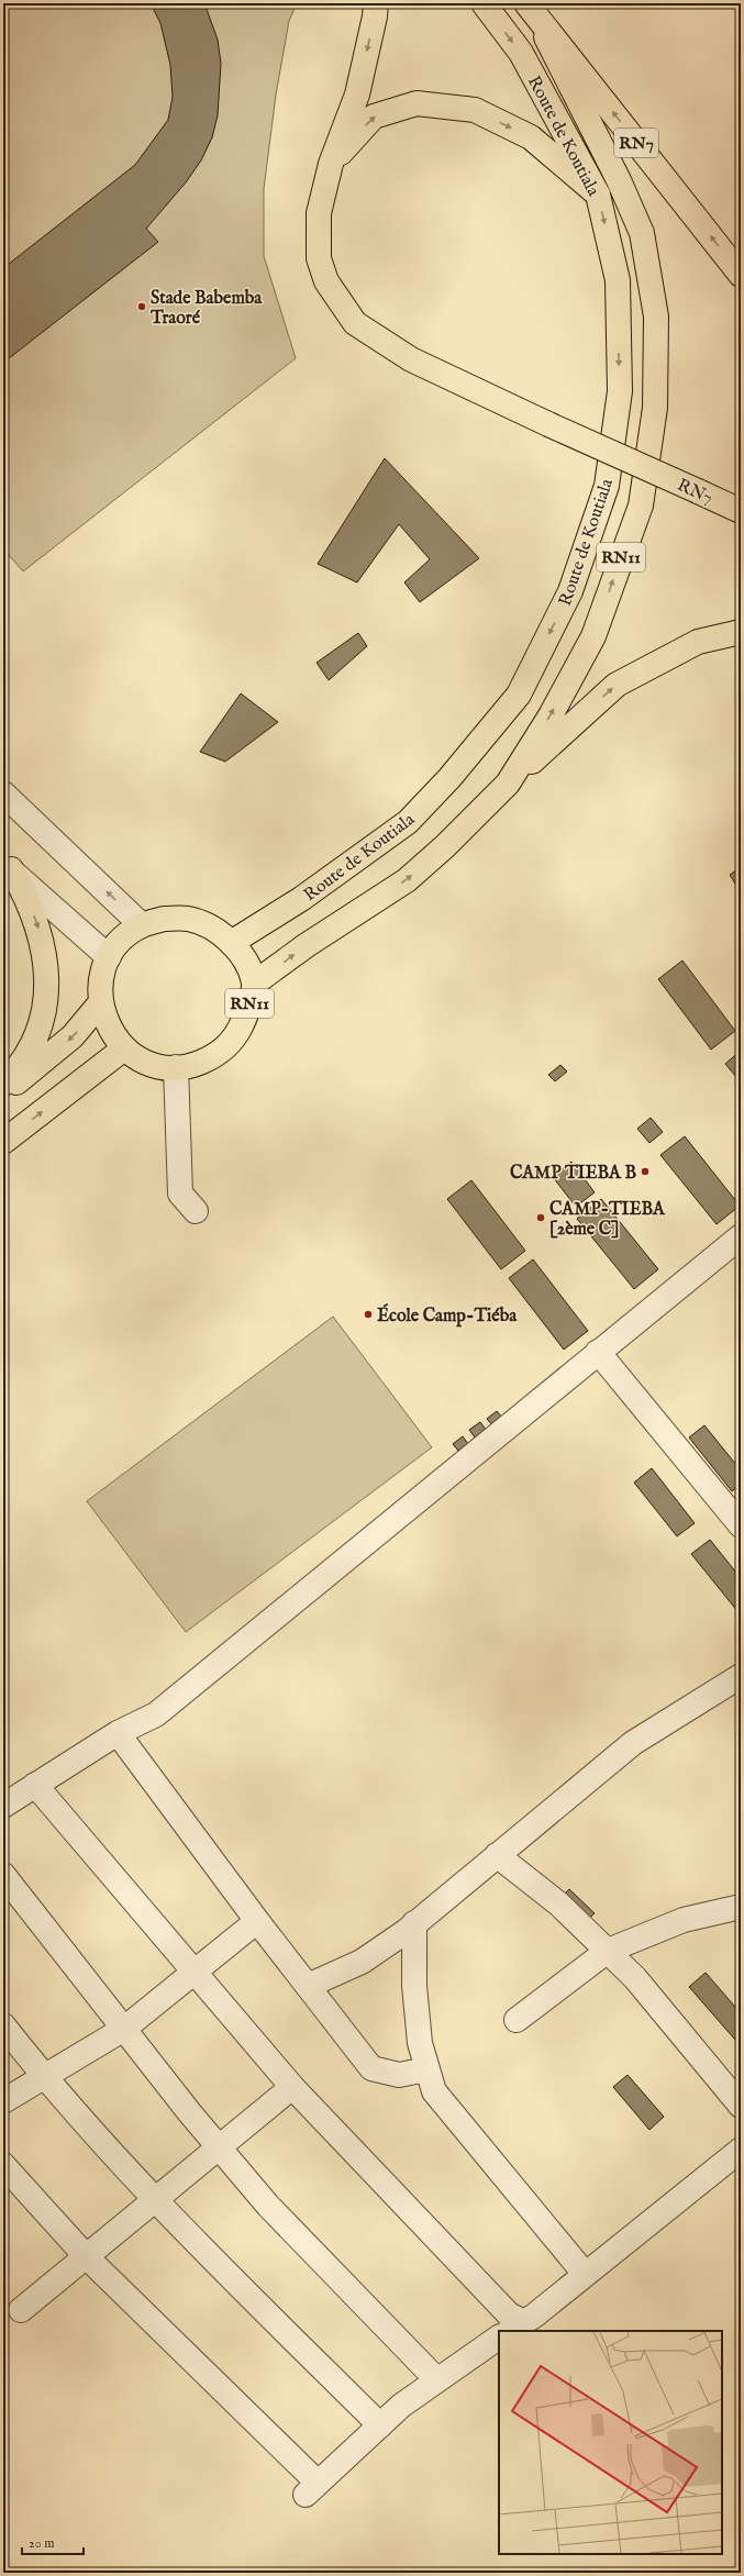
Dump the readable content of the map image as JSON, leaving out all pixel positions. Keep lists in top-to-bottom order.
{
  "streets": {
    "main road": ["Route de Koutiala", "RN7", "RN11"]
  },
  "crossings": [
    ["Route de Koutiala", "RN7"],
    ["Route de Koutiala", "RN11"],
    ["RN7", "RN11"]
  ],
  "places": [
    "Stade Babemba Traoré",
    "CAMP TIEBA B",
    "CAMP-TIEBA [2ème C]",
    "École Camp-Tiéba"
  ],
  "scale_bar": "20 m"
}
